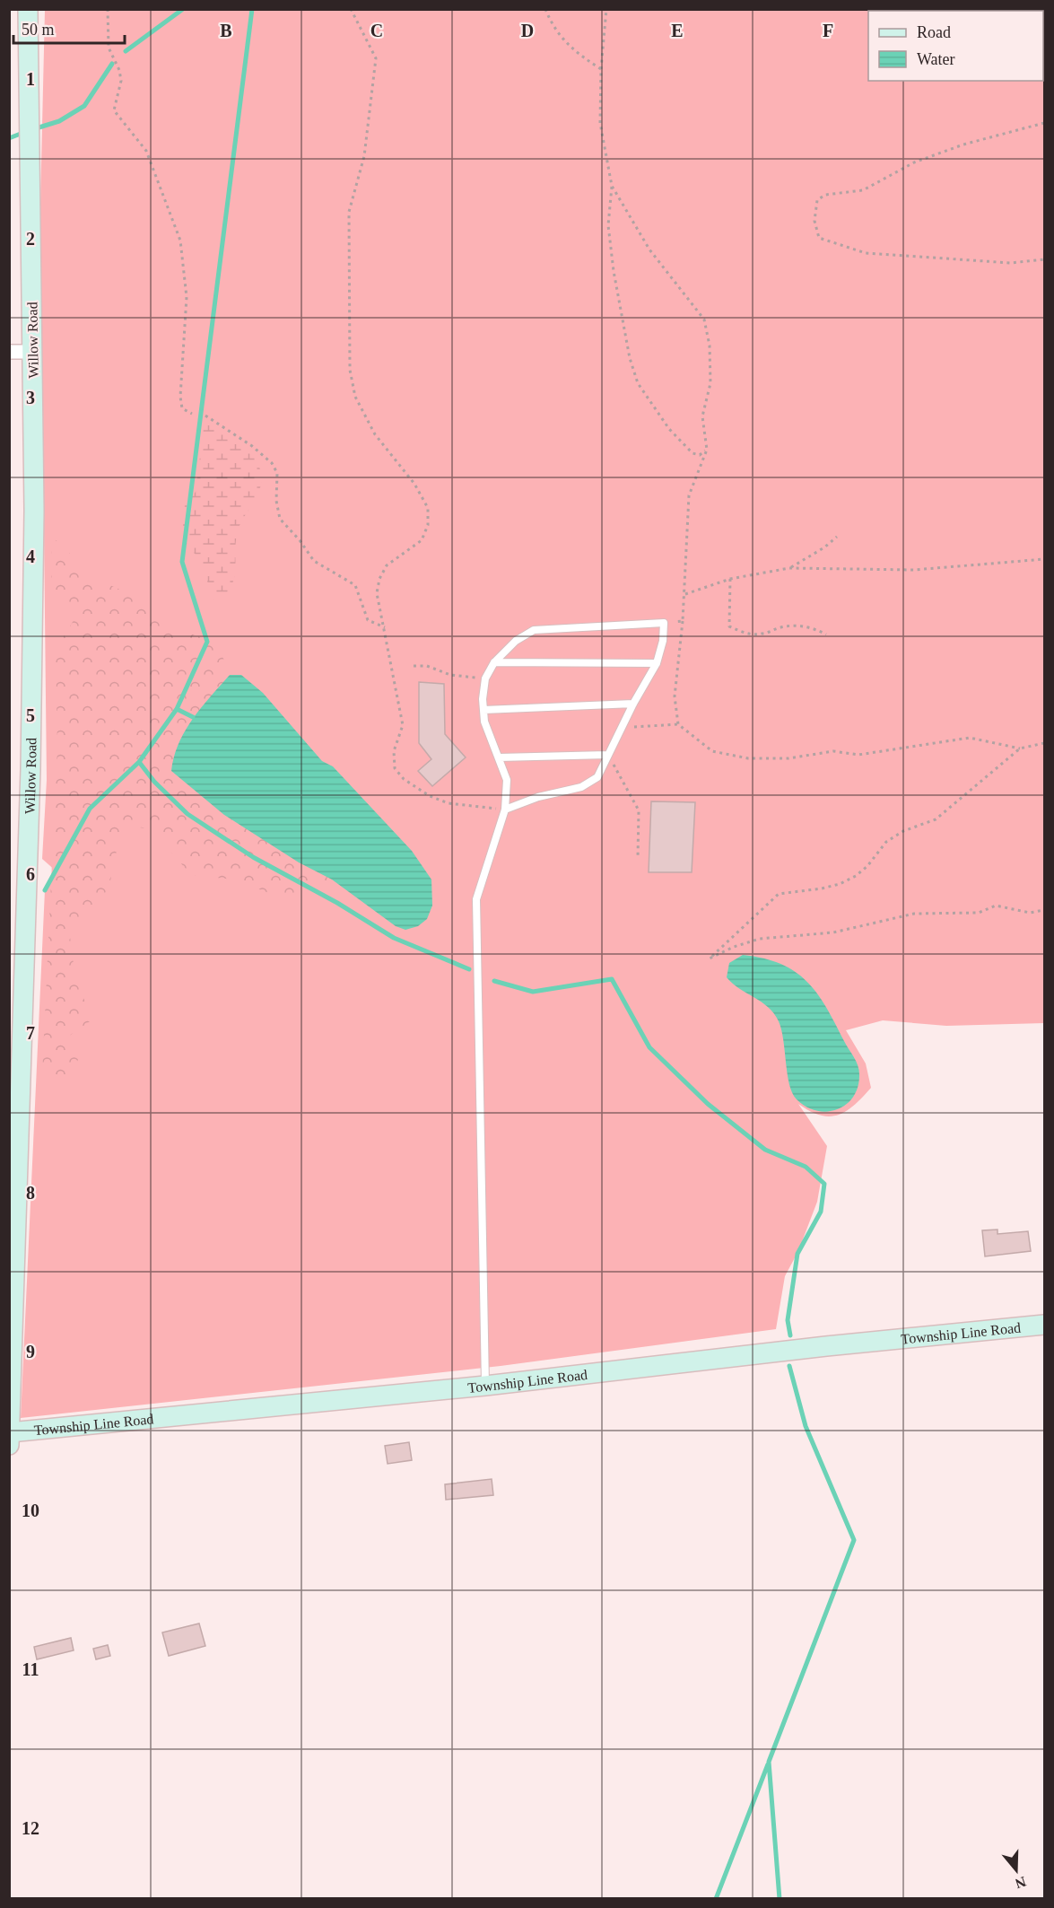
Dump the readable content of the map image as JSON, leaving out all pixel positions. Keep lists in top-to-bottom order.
{
  "streets": {
    "street": ["Willow Road", "Township Line Road"]
  },
  "crossings": [
    ["Willow Road", "Township Line Road"]
  ],
  "legend": ["Road", "Water"],
  "scale_bar": "50 m",
  "north": "bottom",
  "grid": {
    "columns": [
      "B",
      "C",
      "D",
      "E",
      "F"
    ],
    "rows": [
      "1",
      "2",
      "3",
      "4",
      "5",
      "6",
      "7",
      "8",
      "9",
      "10",
      "11",
      "12"
    ]
  }
}
